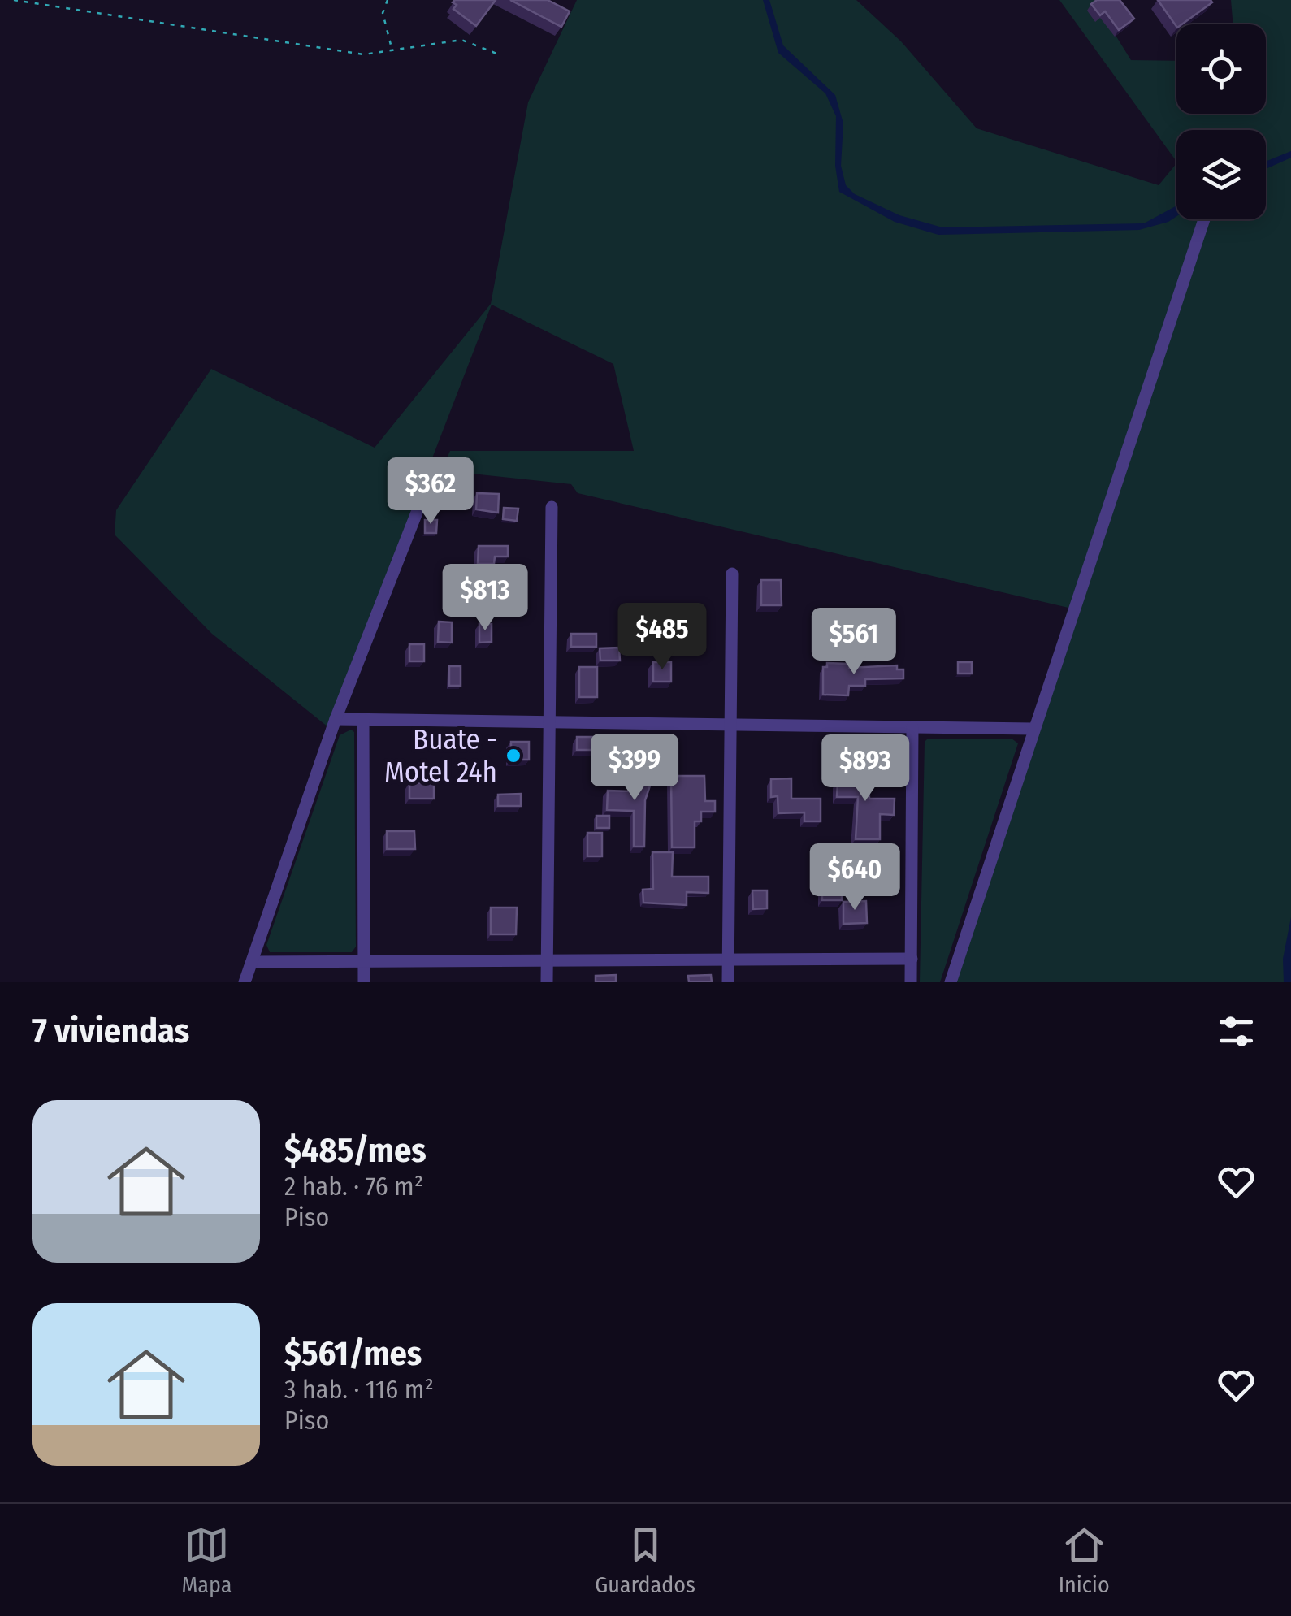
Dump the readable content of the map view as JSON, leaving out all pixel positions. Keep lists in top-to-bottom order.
{
  "places": ["Buate - Motel 24h"],
  "page": {
    "price": [
      "$362",
      "$813",
      "$485",
      "$561",
      "$399",
      "$893",
      "$640"
    ],
    "heading": "7 viviendas",
    "list": [
      {
        "name": "$485/mes",
        "note": "2 hab. · 76 m² · Piso"
      },
      {
        "name": "$561/mes",
        "note": "3 hab. · 116 m² · Piso"
      }
    ],
    "tabs": ["Mapa", "Guardados", "Inicio"]
  }
}
